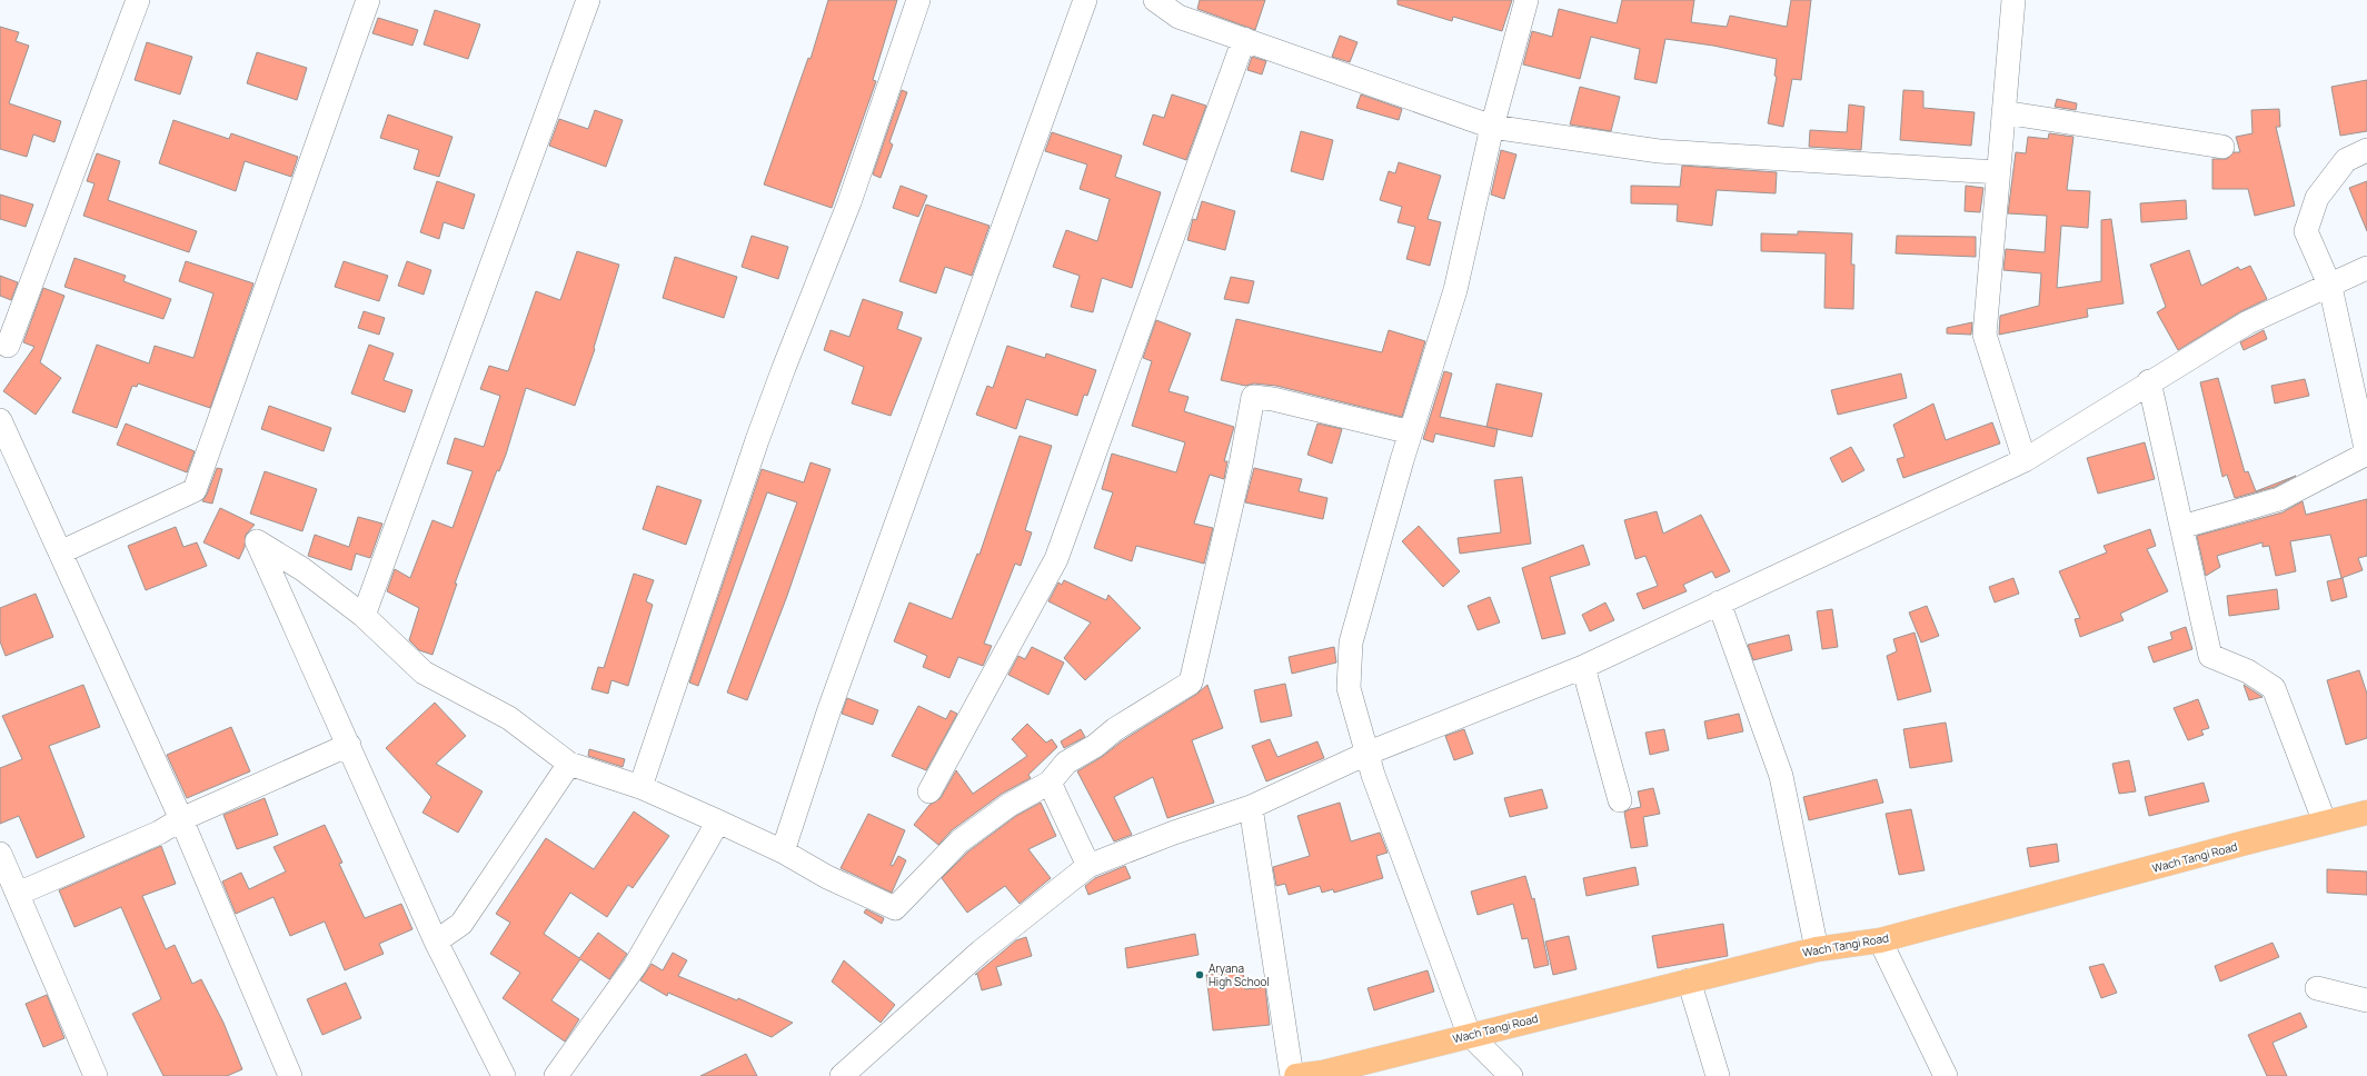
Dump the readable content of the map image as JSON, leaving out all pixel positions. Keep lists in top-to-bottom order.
{
  "streets": {
    "main road": ["Wach Tangi Road"]
  },
  "places": ["Aryana High School"]
}
